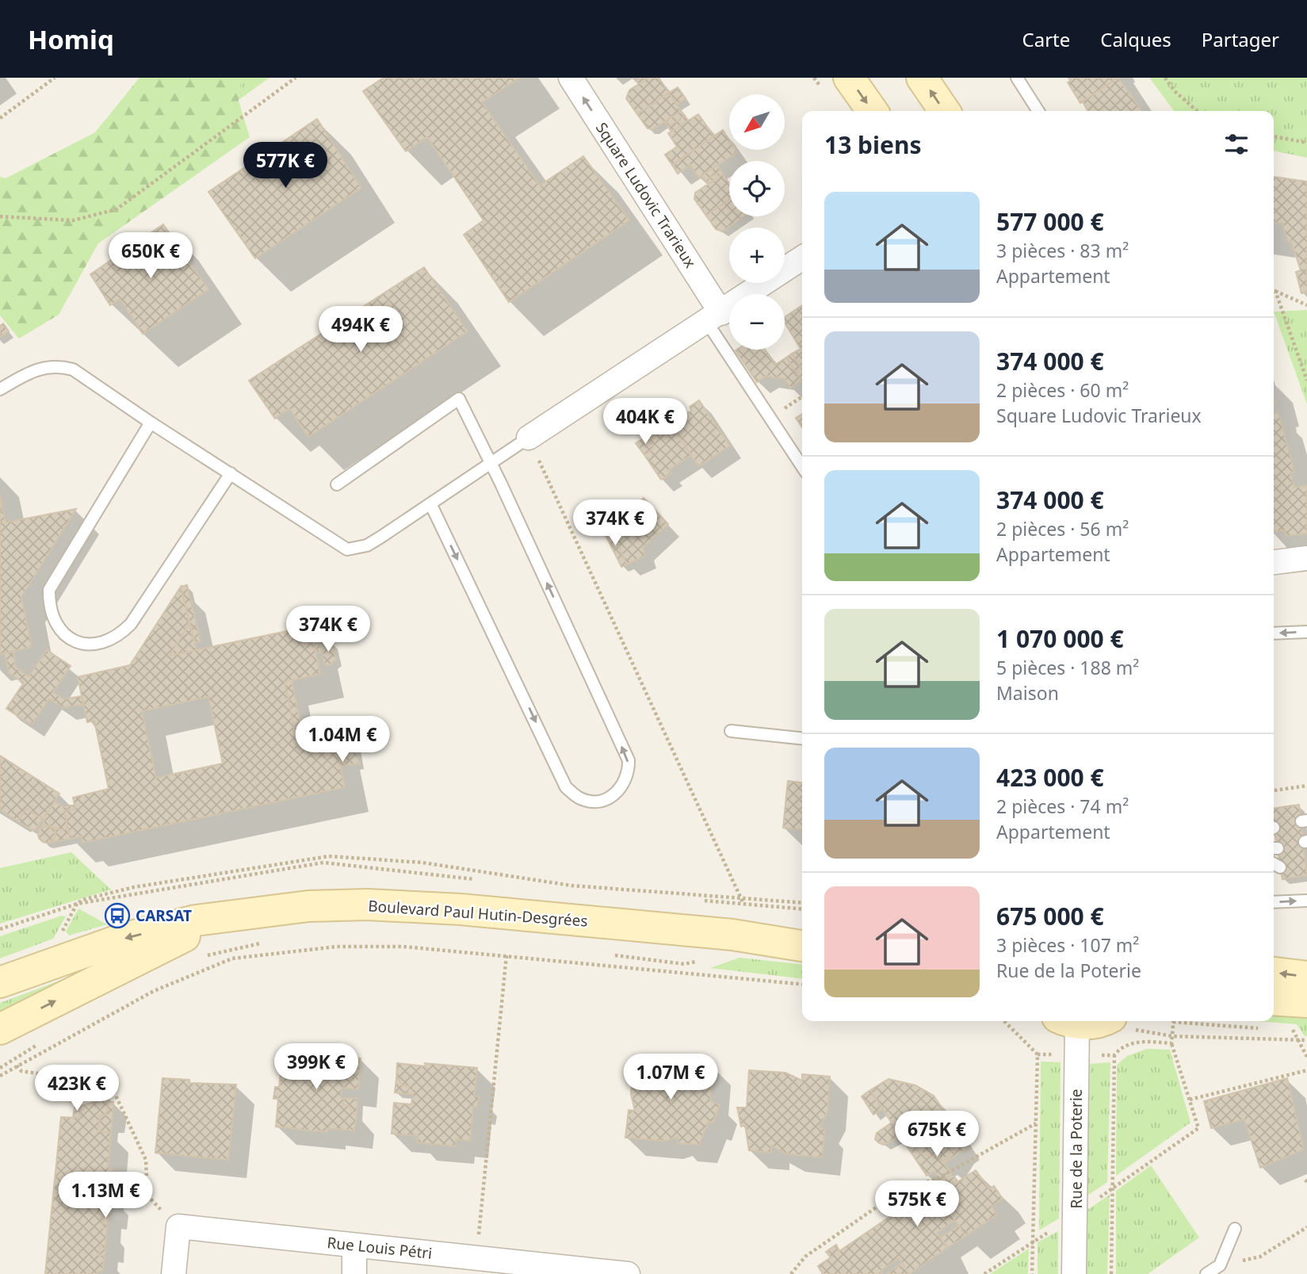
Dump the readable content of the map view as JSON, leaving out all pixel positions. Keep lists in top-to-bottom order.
{
  "streets": {
    "main road": ["Boulevard Paul Hutin-Desgrées"],
    "street": ["Square Ludovic Trarieux", "Rue de la Poterie", "Rue Louis Pétri"]
  },
  "one_way": ["Square Ludovic Trarieux"],
  "places": {
    "bus stop": ["CARSAT"]
  },
  "north": "bottom left",
  "page": {
    "header": "Homiq",
    "nav": ["Carte", "Calques", "Partager"],
    "map_buttons": ["+", "−"],
    "heading": "13 biens",
    "price": [
      "577K €",
      "650K €",
      "494K €",
      "404K €",
      "374K €",
      "374K €",
      "1.04M €",
      "399K €",
      "1.07M €",
      "423K €",
      "675K €",
      "1.13M €",
      "575K €"
    ],
    "list": [
      {
        "name": "577 000 €",
        "note": "3 pièces · 83 m² · Appartement"
      },
      {
        "name": "374 000 €",
        "note": "2 pièces · 60 m² · Square Ludovic Trarieux"
      },
      {
        "name": "374 000 €",
        "note": "2 pièces · 56 m² · Appartement"
      },
      {
        "name": "1 070 000 €",
        "note": "5 pièces · 188 m² · Maison"
      },
      {
        "name": "423 000 €",
        "note": "2 pièces · 74 m² · Appartement"
      },
      {
        "name": "675 000 €",
        "note": "3 pièces · 107 m² · Rue de la Poterie"
      }
    ]
  }
}
